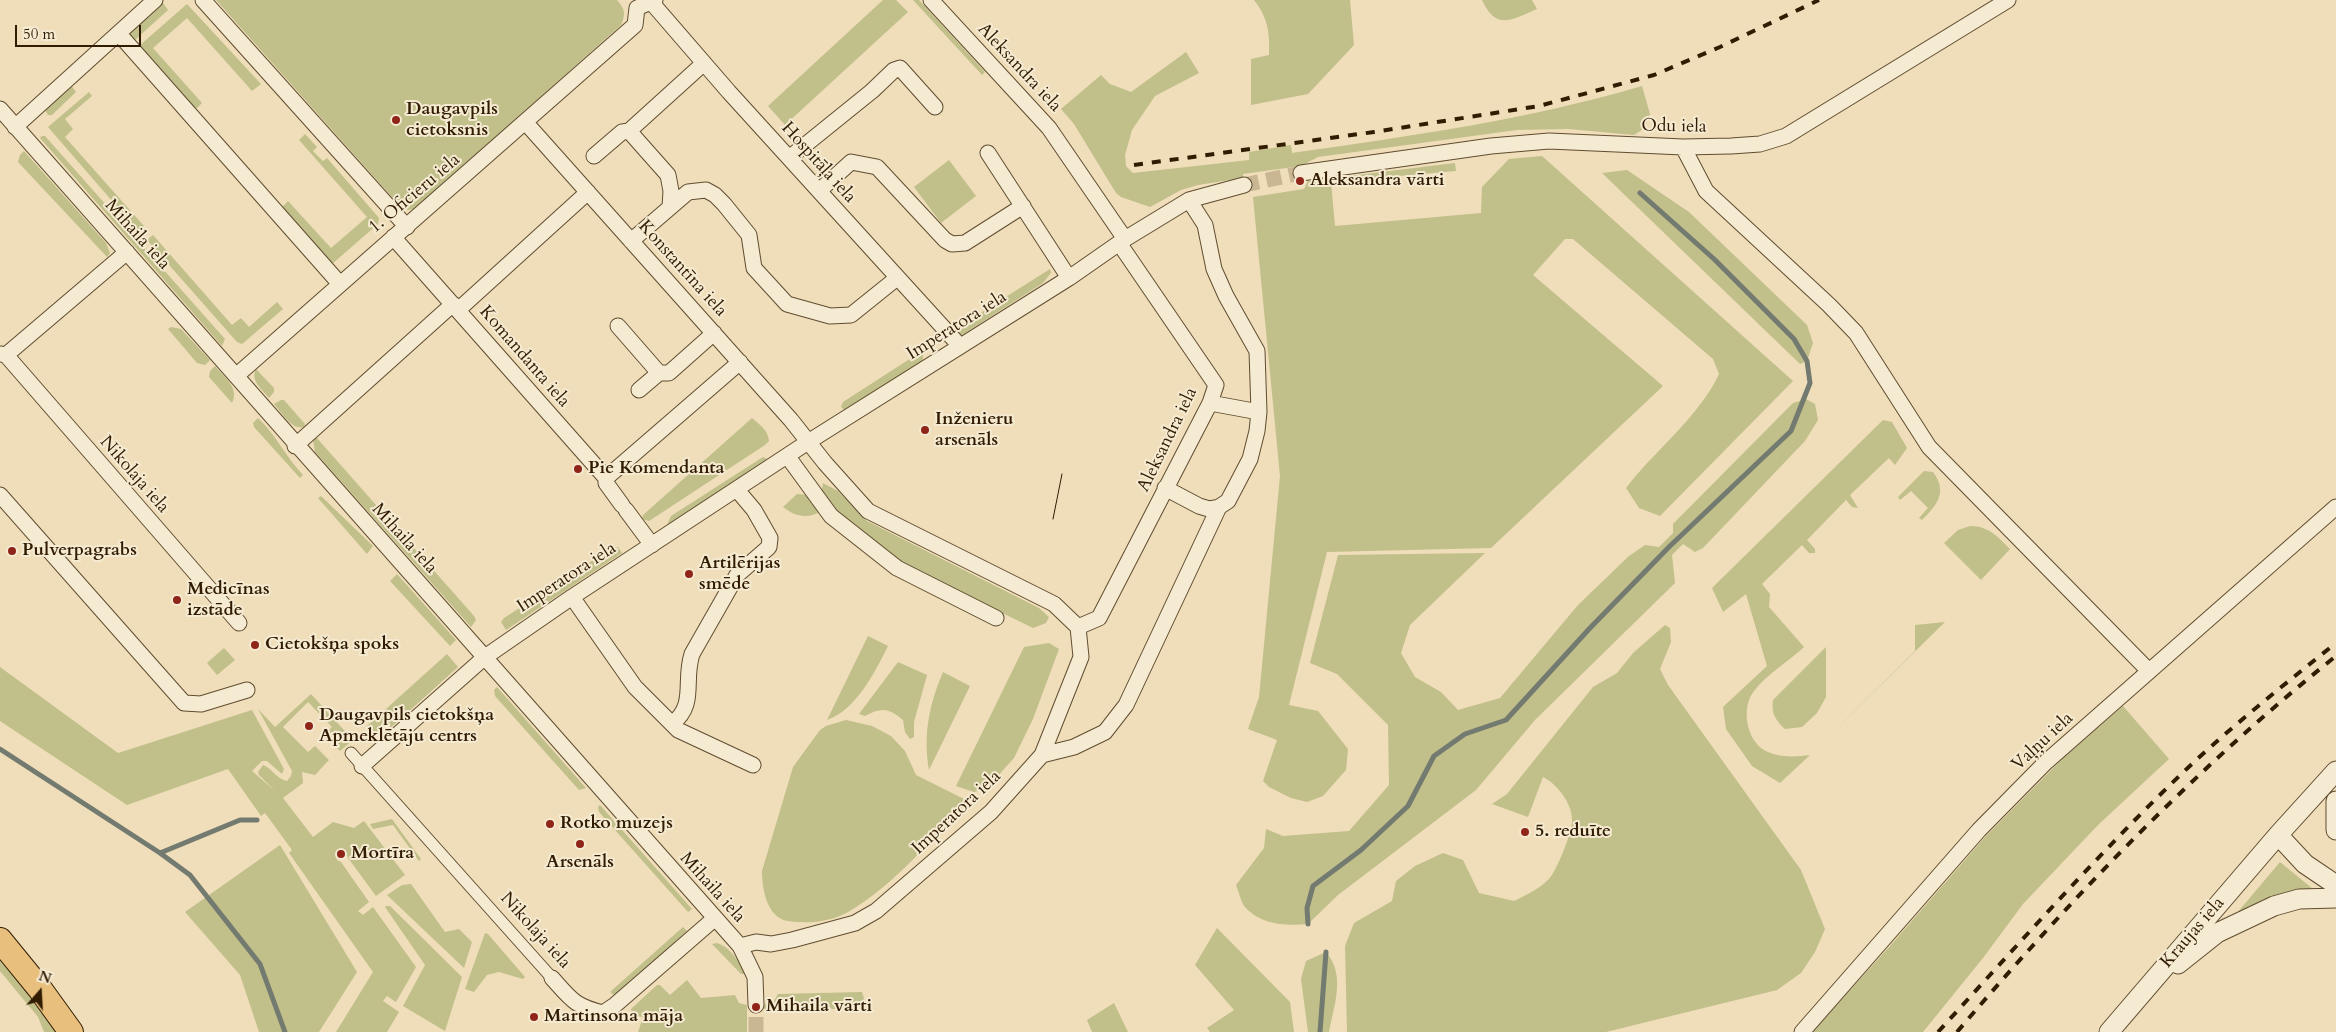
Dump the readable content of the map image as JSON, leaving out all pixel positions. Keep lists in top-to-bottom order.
{
  "streets": {
    "street": [
      "Aleksandra iela",
      "Odu iela",
      "Hospitāļa iela",
      "1. Oficieru iela",
      "Mihaila iela",
      "Konstantīna iela",
      "Imperatora iela",
      "Komandanta iela",
      "Nikolaja iela",
      "Vaļņu iela",
      "Kraujas iela"
    ]
  },
  "crossings": [
    ["Aleksandra iela", "Imperatora iela"],
    ["Hospitāļa iela", "1. Oficieru iela"],
    ["Hospitāļa iela", "Imperatora iela"],
    ["1. Oficieru iela", "Mihaila iela"],
    ["1. Oficieru iela", "Konstantīna iela"],
    ["1. Oficieru iela", "Komandanta iela"],
    ["Mihaila iela", "Imperatora iela"],
    ["Mihaila iela", "Nikolaja iela"],
    ["Konstantīna iela", "Imperatora iela"],
    ["Imperatora iela", "Komandanta iela"],
    ["Imperatora iela", "Nikolaja iela"]
  ],
  "places": [
    "Daugavpils cietoksnis",
    "Aleksandra vārti",
    "Inženieru arsenāls",
    "Pie Komendanta",
    "Pulverpagrabs",
    "Artilērijas smēde",
    "Medicīnas izstāde",
    "Cietokšņa spoks",
    "Daugavpils cietokšņa Apmeklētāju centrs",
    "Rotko muzejs",
    "5. reduīte",
    "Arsenāls",
    "Mortīra",
    "Mihaila vārti",
    "Martinsona māja"
  ],
  "scale_bar": "50 m",
  "north": "top"
}
